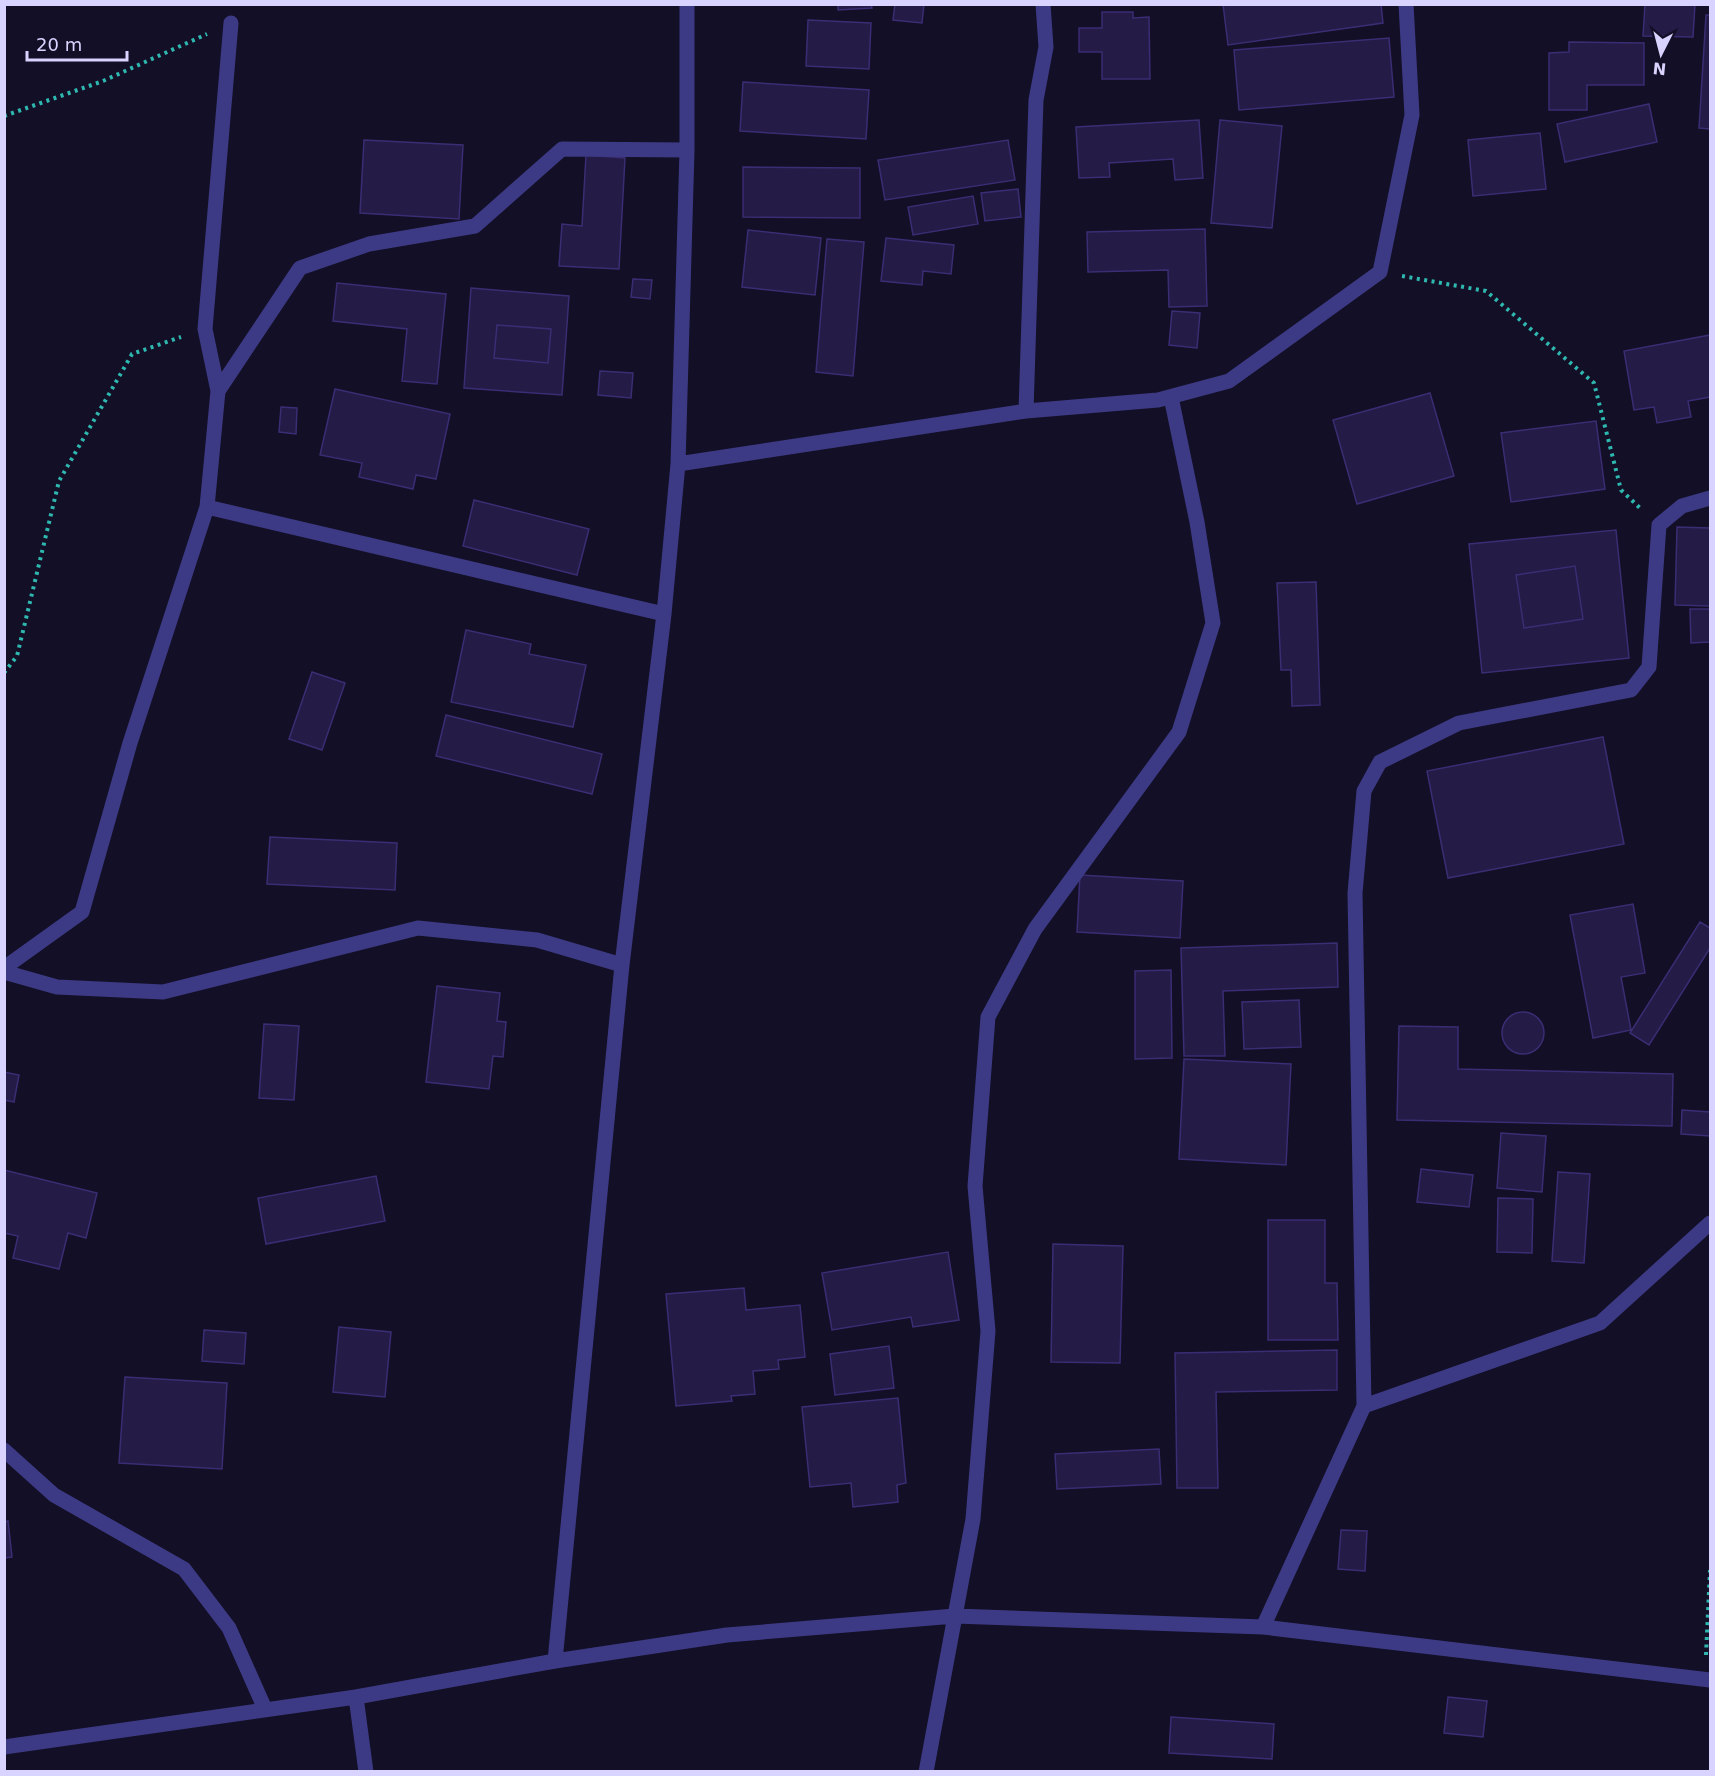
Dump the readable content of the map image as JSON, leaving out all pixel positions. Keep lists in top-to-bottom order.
{
  "scale_bar": "20 m",
  "north": "bottom"
}
